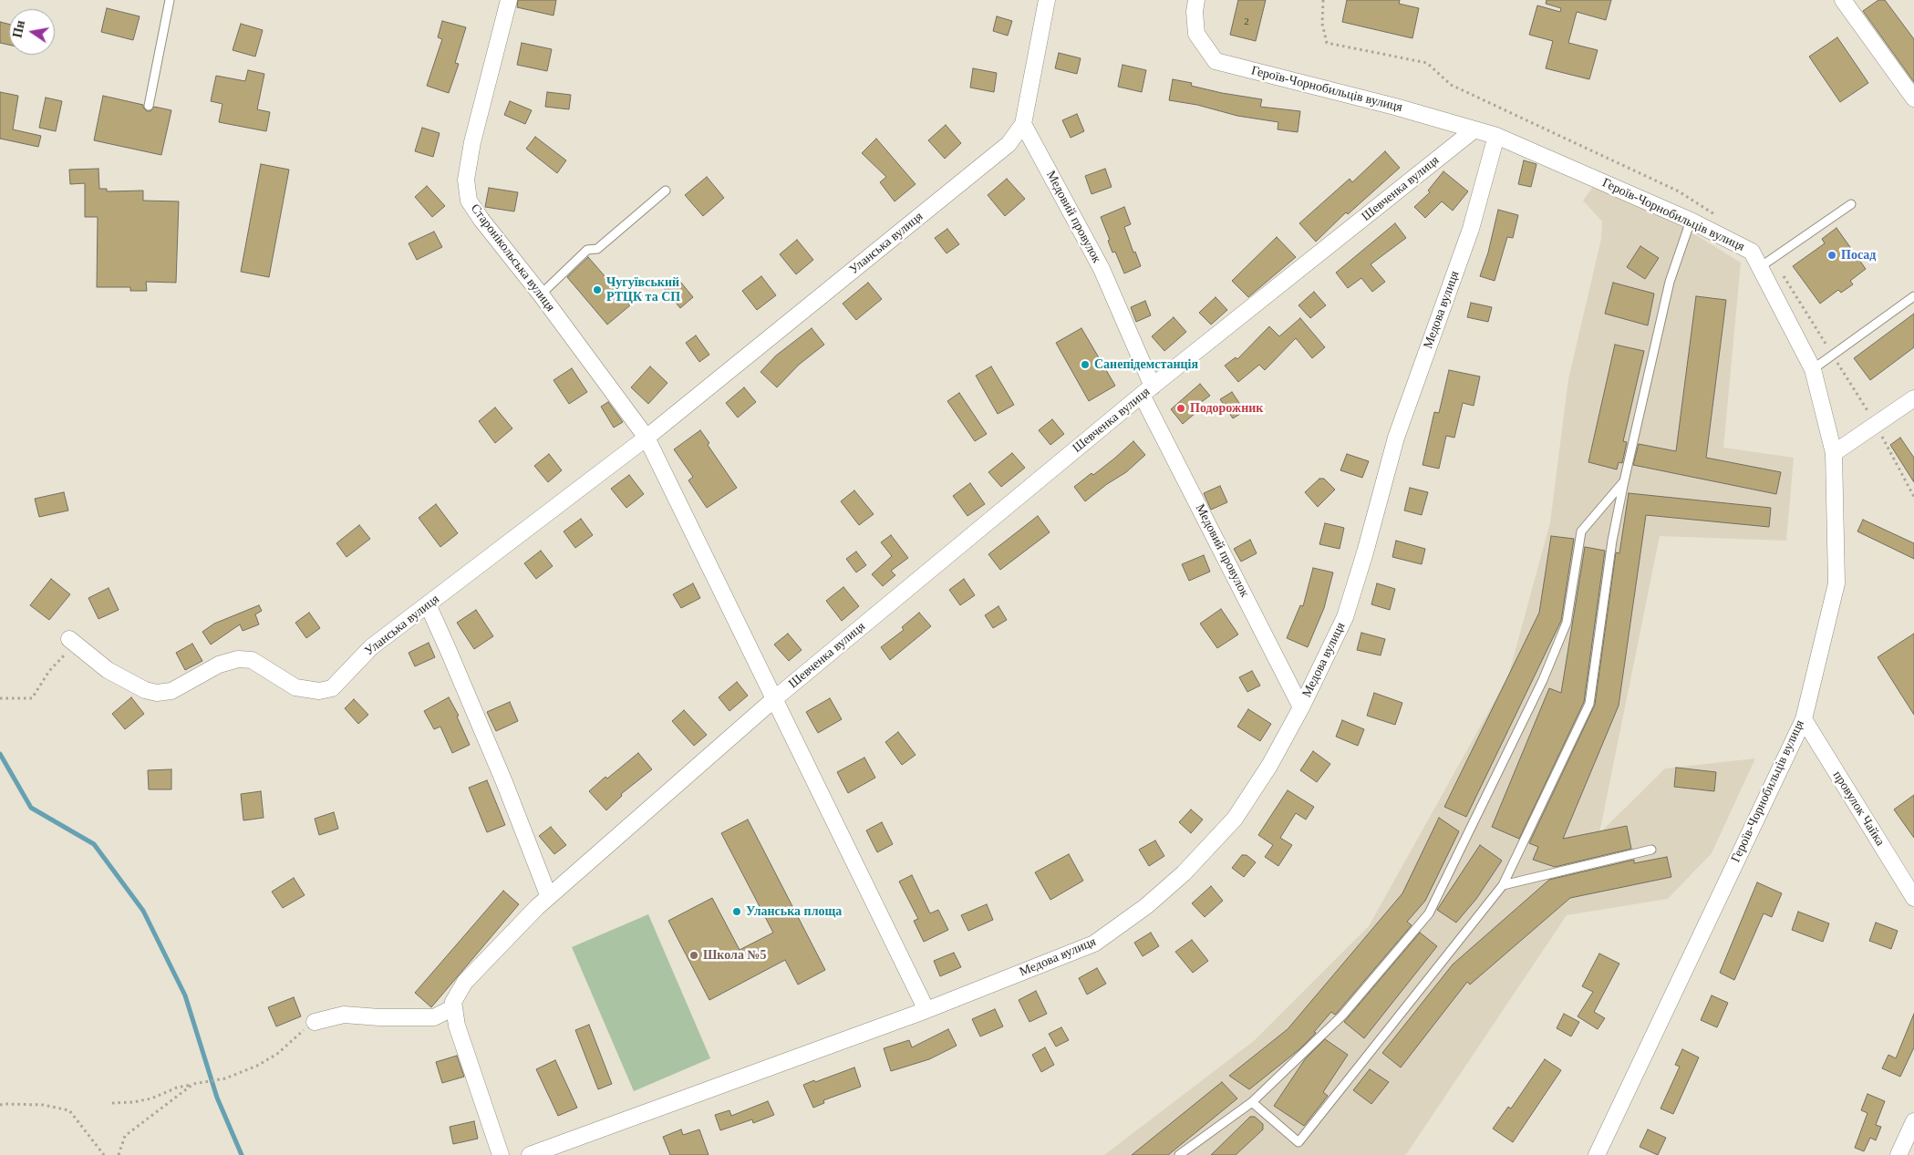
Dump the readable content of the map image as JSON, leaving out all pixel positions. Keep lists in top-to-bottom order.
{
  "streets": {
    "street": [
      "Героїв-Чорнобильців вулиця",
      "Шевченка вулиця",
      "Медовий провулок",
      "Уланська вулиця",
      "Старонікольська вулиця",
      "Медова вулиця",
      "провулок Чайка"
    ]
  },
  "crossings": [
    ["Героїв-Чорнобильців вулиця", "Шевченка вулиця"],
    ["Героїв-Чорнобильців вулиця", "Медова вулиця"],
    ["Героїв-Чорнобильців вулиця", "провулок Чайка"],
    ["Шевченка вулиця", "Медовий провулок"],
    ["Медовий провулок", "Уланська вулиця"],
    ["Медовий провулок", "Медова вулиця"],
    ["Уланська вулиця", "Старонікольська вулиця"]
  ],
  "places": [
    "Посад",
    "Чугуївський РТЦК та СП",
    "Санепідемстанція",
    "Подорожник",
    "Уланська площа",
    "Школа №5"
  ],
  "house_numbers": ["2"],
  "north": "left"
}
